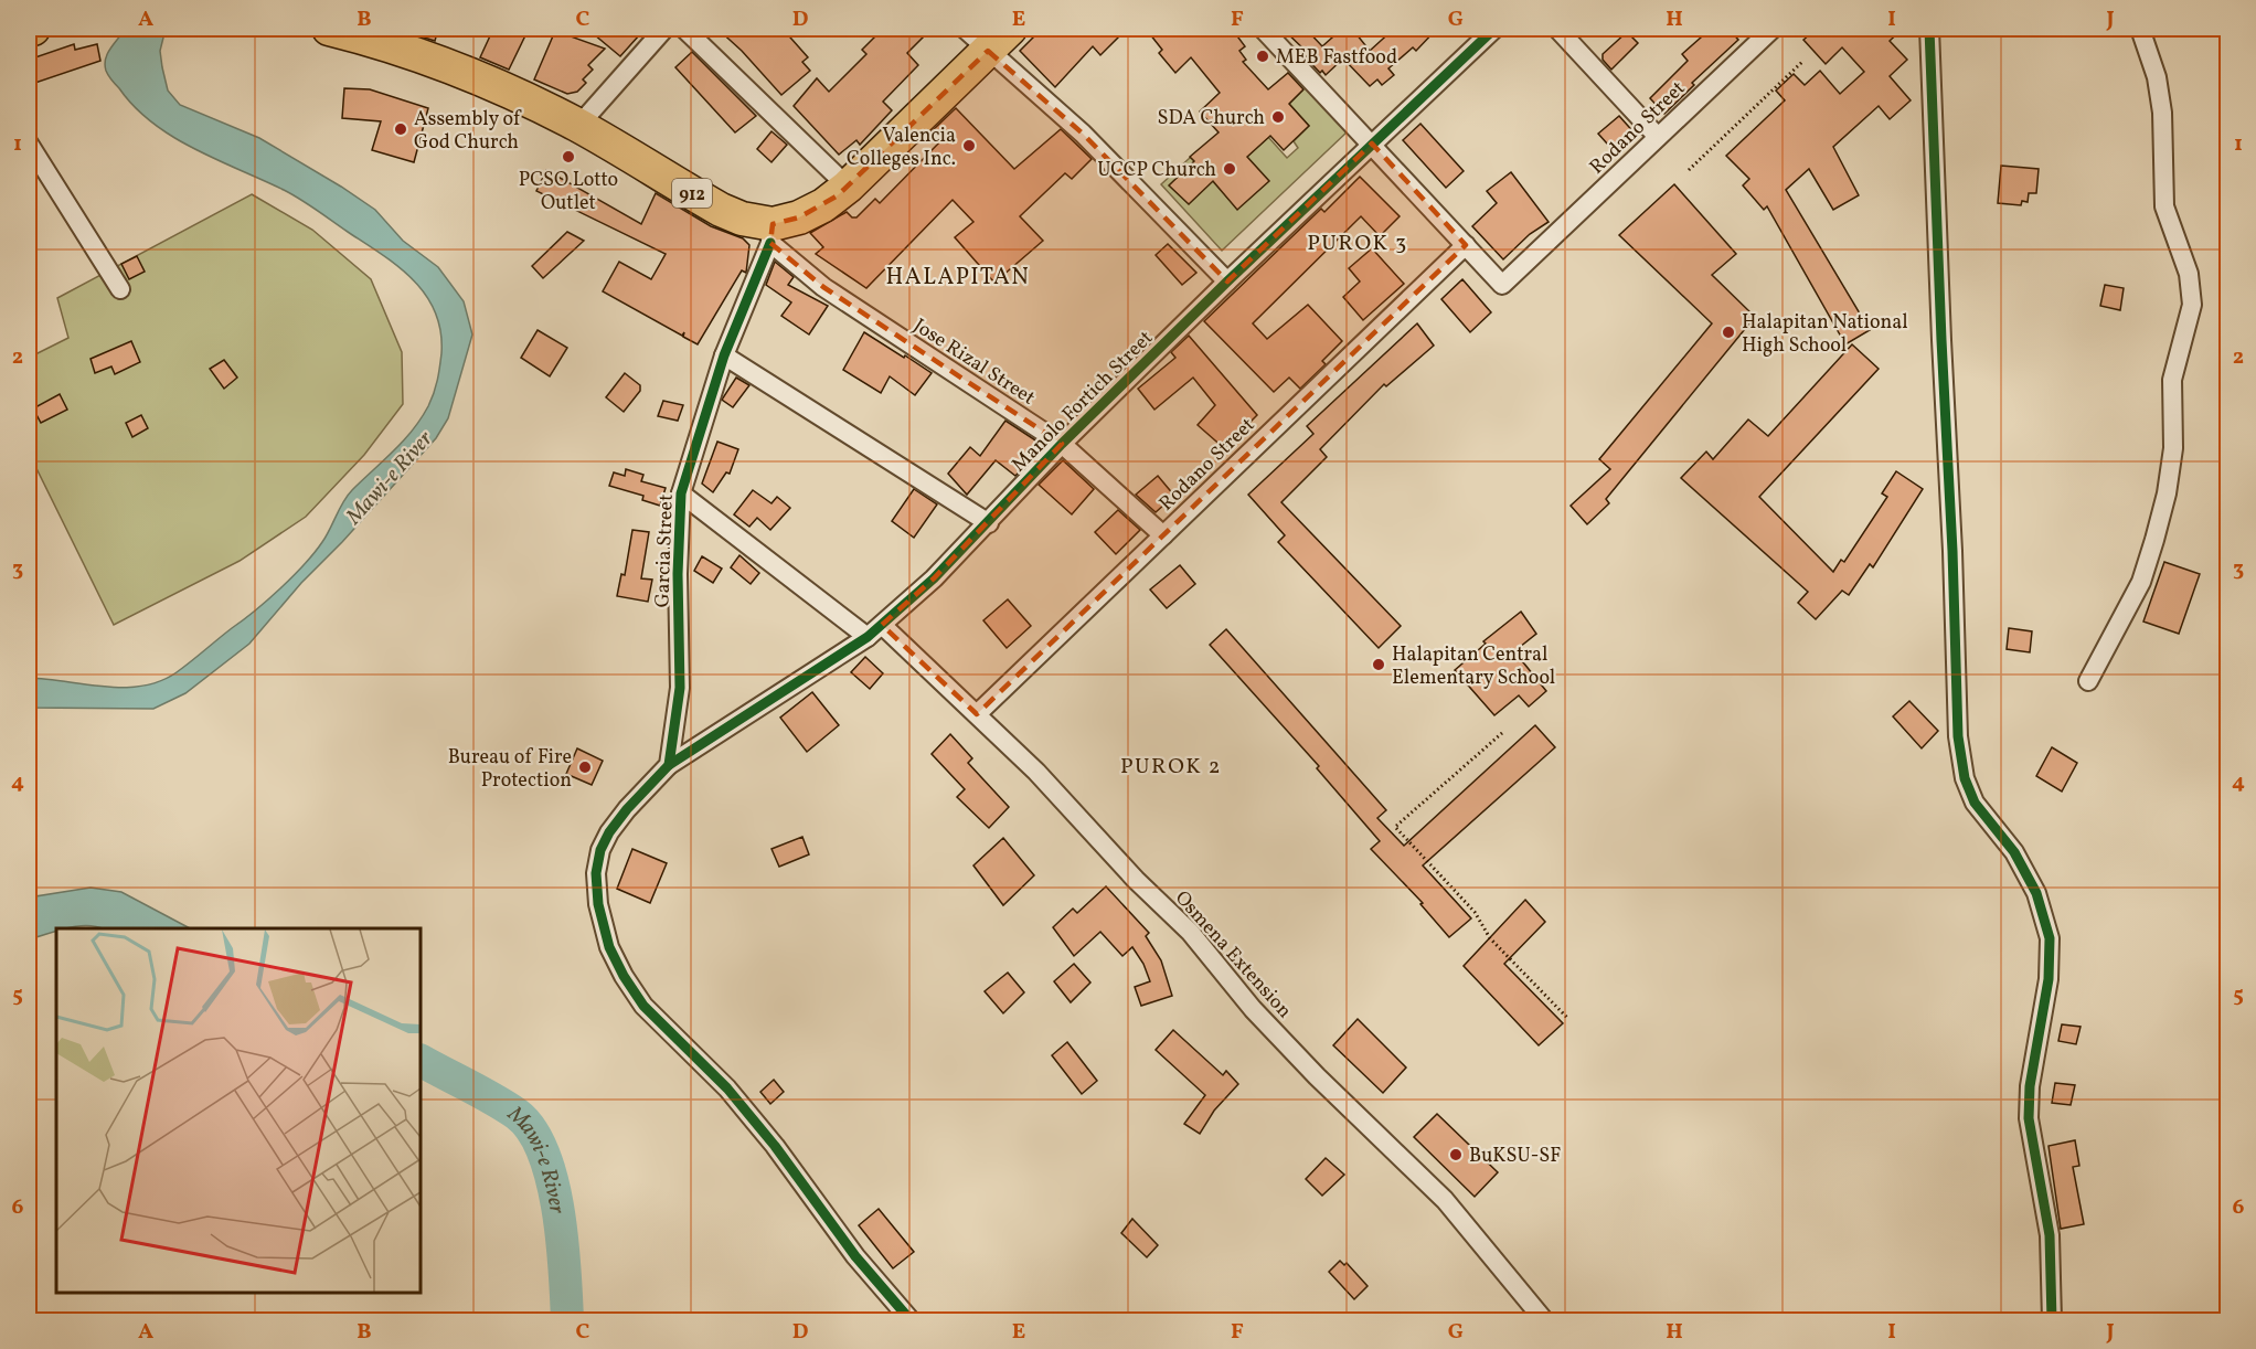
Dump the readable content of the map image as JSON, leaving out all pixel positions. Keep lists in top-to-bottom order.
{
  "streets": {
    "highway": ["912"],
    "street": [
      "Rodano Street",
      "Jose Rizal Street",
      "Manolo Fortich Street",
      "Garcia Street",
      "Osmena Extension"
    ]
  },
  "crossings": [
    ["Rodano Street", "Jose Rizal Street"],
    ["Rodano Street", "Osmena Extension"],
    ["912", "Jose Rizal Street"],
    ["912", "Garcia Street"],
    ["Jose Rizal Street", "Manolo Fortich Street"],
    ["Jose Rizal Street", "Garcia Street"],
    ["Manolo Fortich Street", "Garcia Street"],
    ["Manolo Fortich Street", "Osmena Extension"],
    ["Garcia Street", "Osmena Extension"]
  ],
  "districts": ["PUROK 3", "HALAPITAN", "PUROK 2"],
  "water": ["Mawi-e River"],
  "places": [
    "MEB Fastfood",
    "SDA Church",
    "Assembly of God Church",
    "Valencia Colleges Inc.",
    "PCSO Lotto Outlet",
    "UCCP Church",
    "Halapitan National High School",
    "Halapitan Central Elementary School",
    "Bureau of Fire Protection",
    "BuKSU-SF"
  ],
  "grid": {
    "columns": [
      "A",
      "B",
      "C",
      "D",
      "E",
      "F",
      "G",
      "H",
      "I",
      "J"
    ],
    "rows": [
      "1",
      "2",
      "3",
      "4",
      "5",
      "6"
    ]
  }
}
